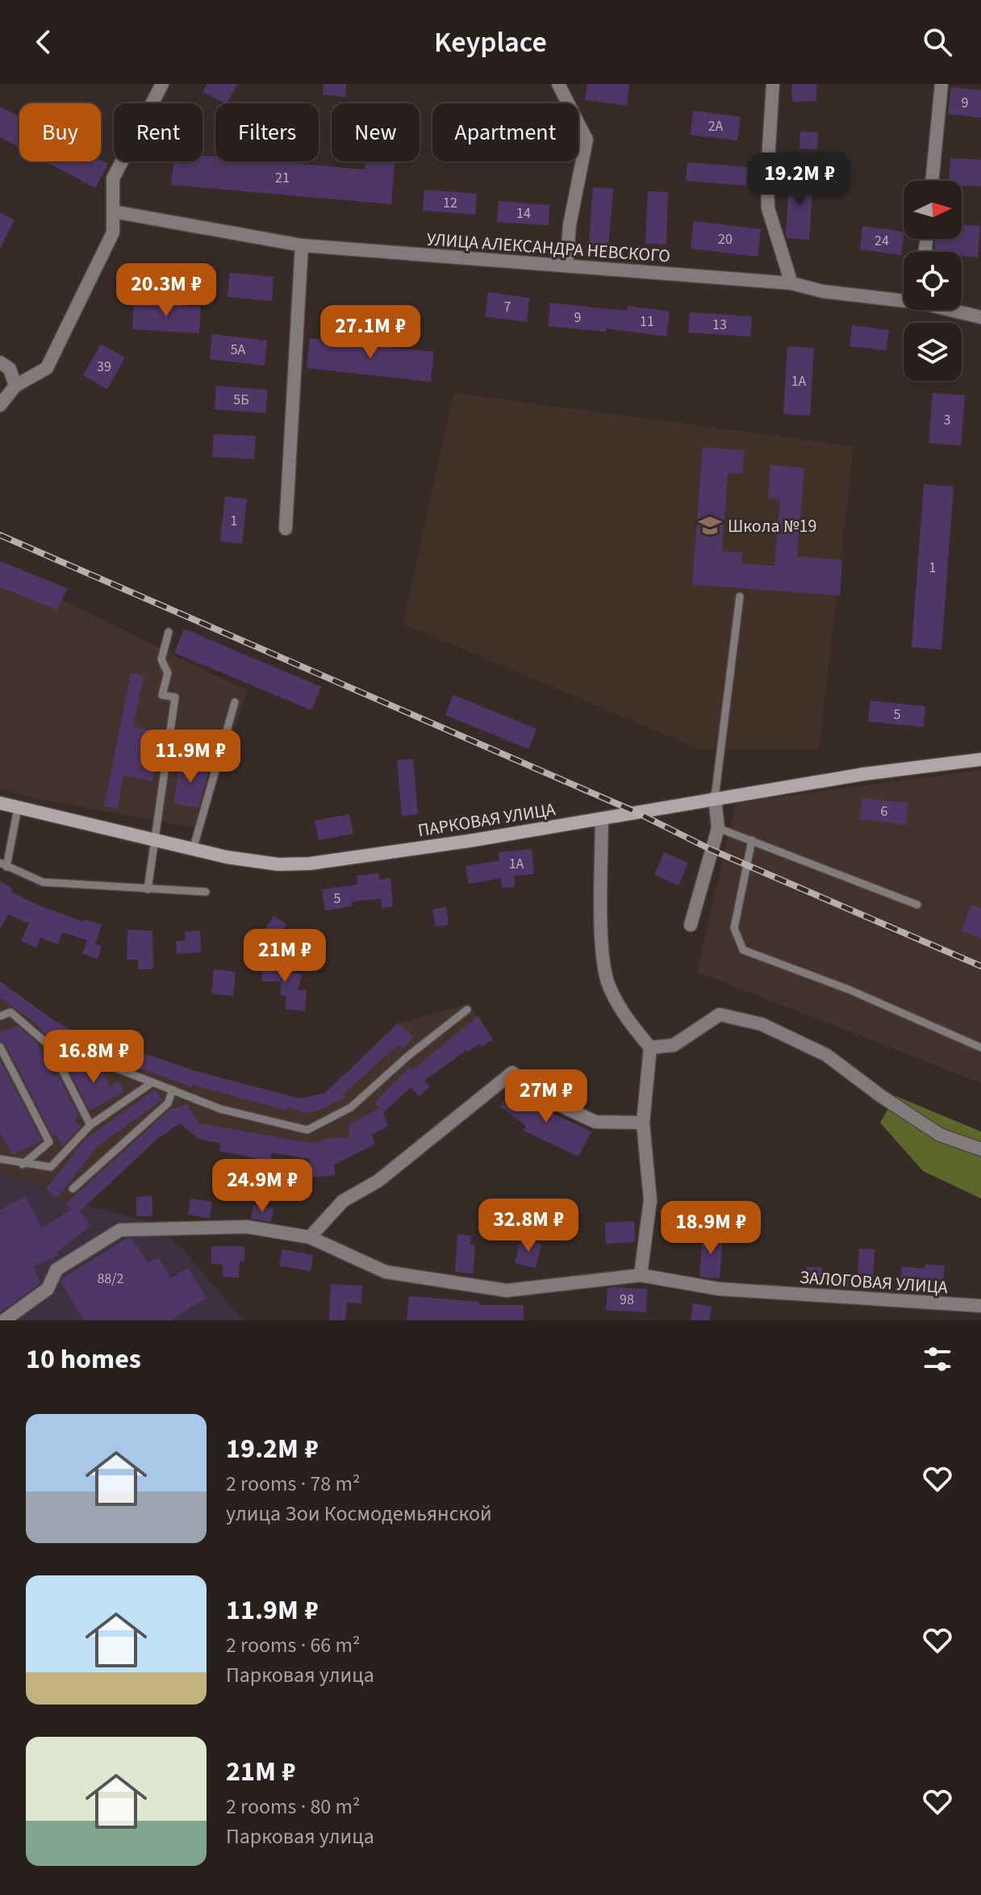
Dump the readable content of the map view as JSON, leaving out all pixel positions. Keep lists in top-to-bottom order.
{
  "streets": {
    "street": ["УЛИЦА АЛЕКСАНДРА НЕВСКОГО", "ПАРКОВАЯ УЛИЦА", "ЗАЛОГОВАЯ УЛИЦА"]
  },
  "places": {
    "school or university": ["Школа №19"]
  },
  "house_numbers": [
    "9",
    "2А",
    "21",
    "12",
    "14",
    "20",
    "24",
    "7",
    "9",
    "11",
    "13",
    "5А",
    "39",
    "1А",
    "5Б",
    "3",
    "1",
    "1",
    "5",
    "6",
    "1А",
    "5",
    "88/2",
    "98"
  ],
  "north": "right",
  "page": {
    "header": "Keyplace",
    "chip": [
      "Buy",
      "Rent",
      "Filters",
      "New",
      "Apartment"
    ],
    "price": [
      "19.2M ₽",
      "20.3M ₽",
      "27.1M ₽",
      "11.9M ₽",
      "21M ₽",
      "16.8M ₽",
      "27M ₽",
      "24.9M ₽",
      "32.8M ₽",
      "18.9M ₽"
    ],
    "heading": "10 homes",
    "list": [
      {
        "name": "19.2M ₽",
        "note": "2 rooms · 78 m² · улица Зои Космодемьянской"
      },
      {
        "name": "11.9M ₽",
        "note": "2 rooms · 66 m² · Парковая улица"
      },
      {
        "name": "21M ₽",
        "note": "2 rooms · 80 m² · Парковая улица"
      }
    ]
  }
}
